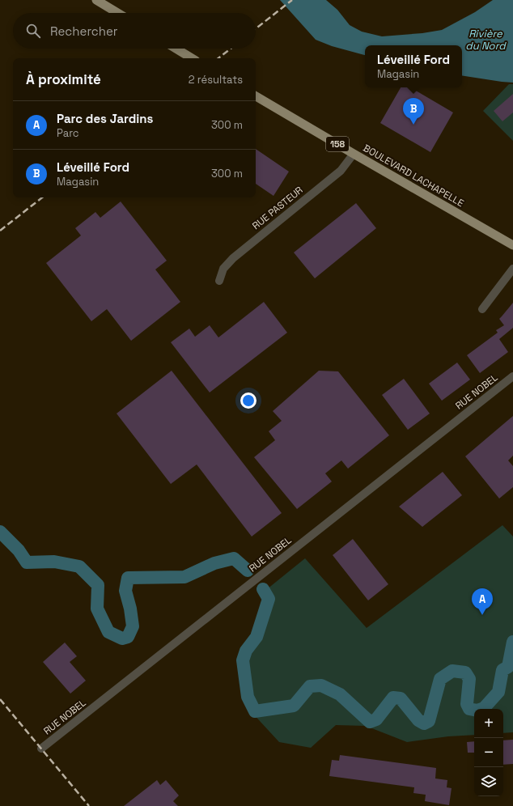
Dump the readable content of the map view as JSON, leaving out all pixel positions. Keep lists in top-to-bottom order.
{
  "streets": {
    "main road": ["158", "BOULEVARD LACHAPELLE"],
    "street": ["RUE PASTEUR", "RUE NOBEL"]
  },
  "crossings": [
    ["BOULEVARD LACHAPELLE", "RUE PASTEUR"]
  ],
  "water": ["Rivière du Nord"],
  "page": {
    "search": "Rechercher",
    "popup": ["Léveillé Ford", "Magasin"],
    "heading": ["À proximité", "2 résultats"],
    "pins": ["B", "A"],
    "list": [
      {
        "mark": "A",
        "name": "Parc des Jardins",
        "note": "Parc",
        "value": "300 m"
      },
      {
        "mark": "B",
        "name": "Léveillé Ford",
        "note": "Magasin",
        "value": "300 m"
      }
    ],
    "map_buttons": ["+", "−"]
  }
}
